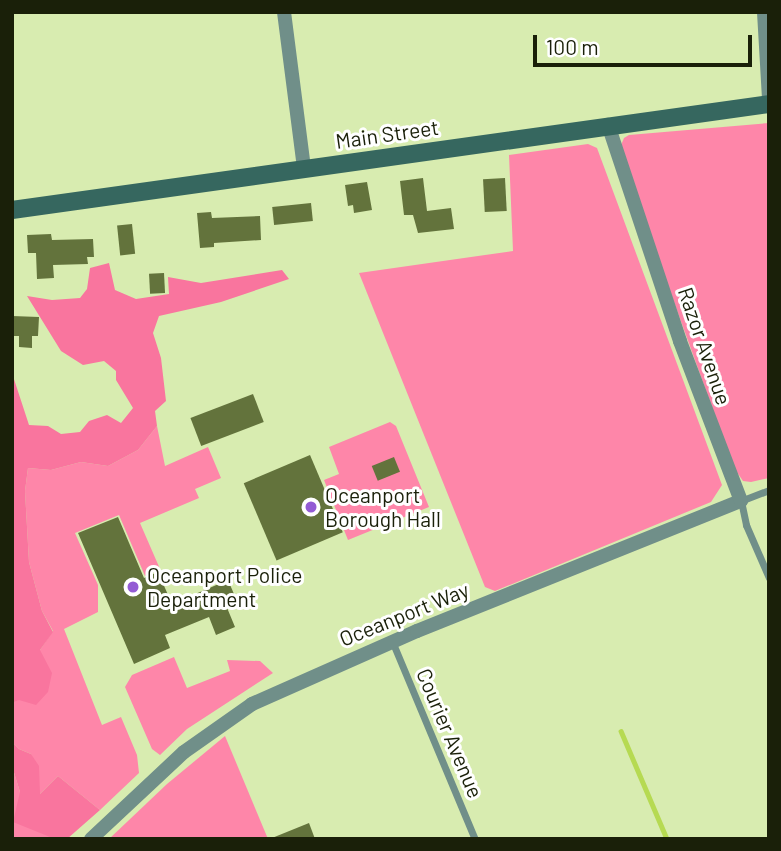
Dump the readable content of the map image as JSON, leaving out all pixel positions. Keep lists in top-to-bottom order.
{
  "streets": {
    "street": ["Main Street", "Razor Avenue", "Oceanport Way"],
    "lane": ["Courier Avenue"]
  },
  "crossings": [
    ["Main Street", "Razor Avenue"],
    ["Razor Avenue", "Oceanport Way"],
    ["Oceanport Way", "Courier Avenue"]
  ],
  "places": ["Oceanport Borough Hall", "Oceanport Police Department"],
  "scale_bar": "100 m"
}
